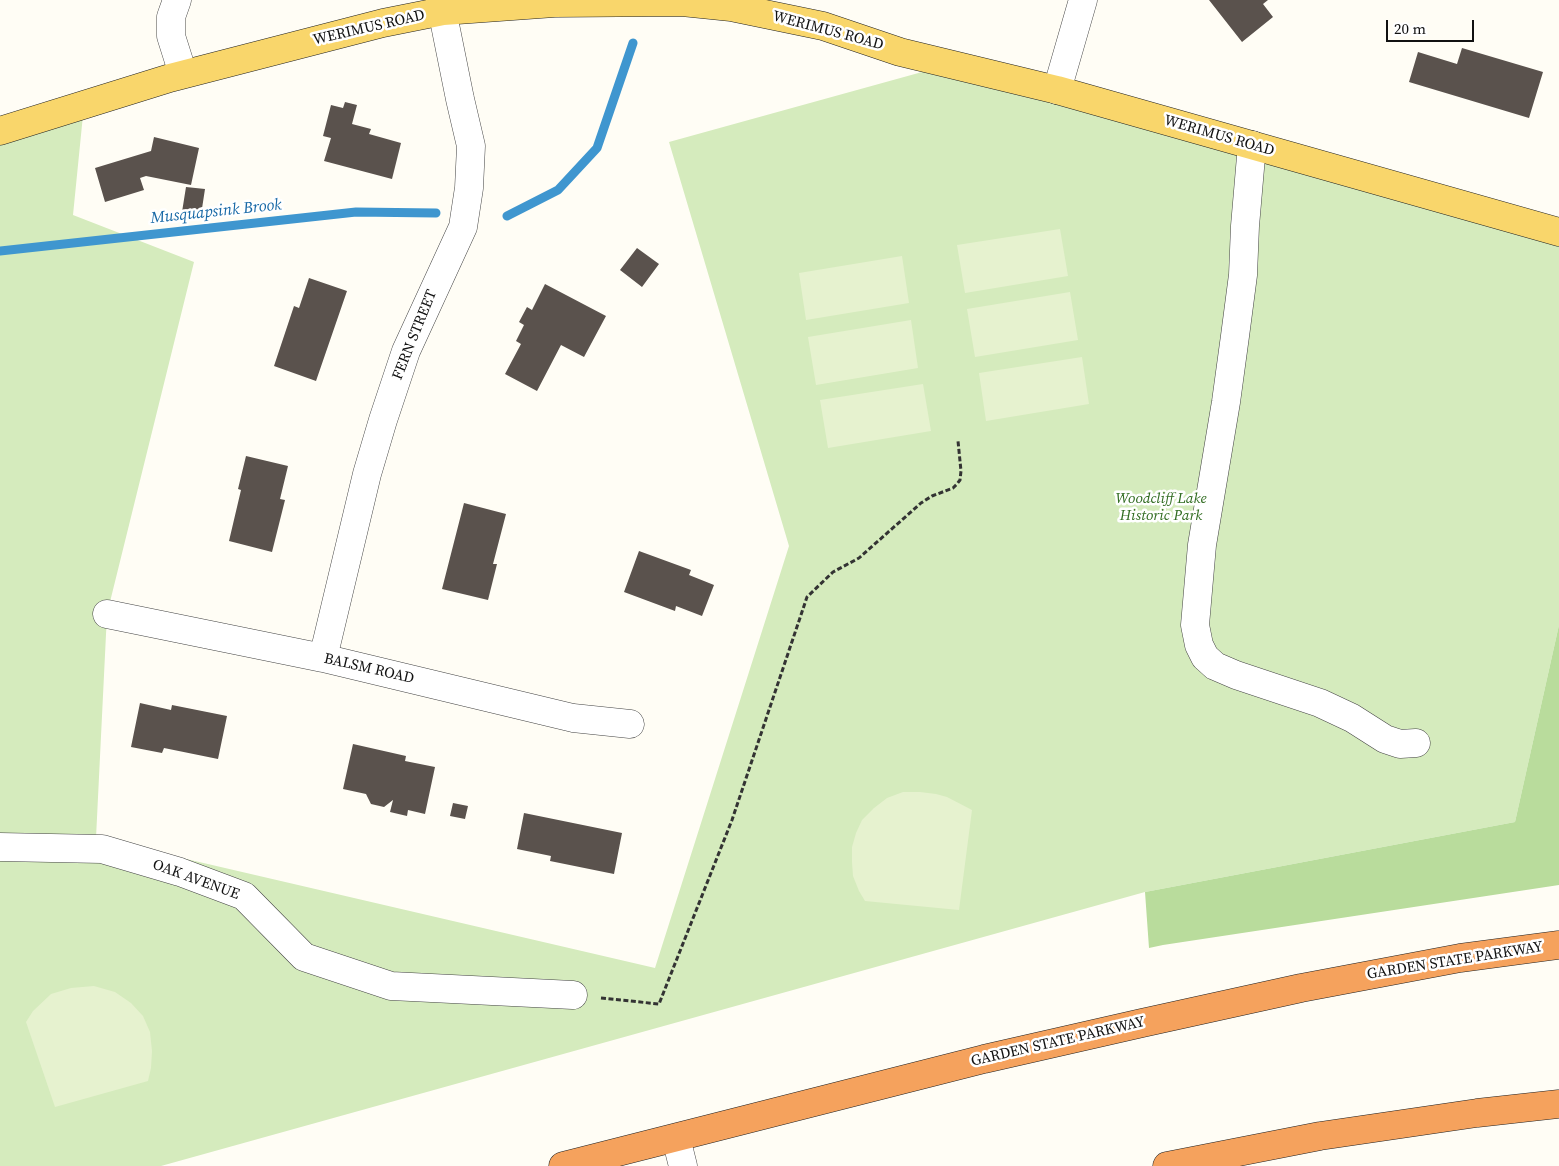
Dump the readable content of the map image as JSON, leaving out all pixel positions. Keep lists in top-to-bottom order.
{
  "streets": {
    "highway": ["GARDEN STATE PARKWAY"],
    "main road": ["WERIMUS ROAD"],
    "street": ["FERN STREET", "BALSM ROAD", "OAK AVENUE"]
  },
  "crossings": [
    ["WERIMUS ROAD", "FERN STREET"],
    ["FERN STREET", "BALSM ROAD"]
  ],
  "water": ["Musquapsink Brook"],
  "parks": ["Woodcliff Lake Historic Park"],
  "scale_bar": "20 m"
}
